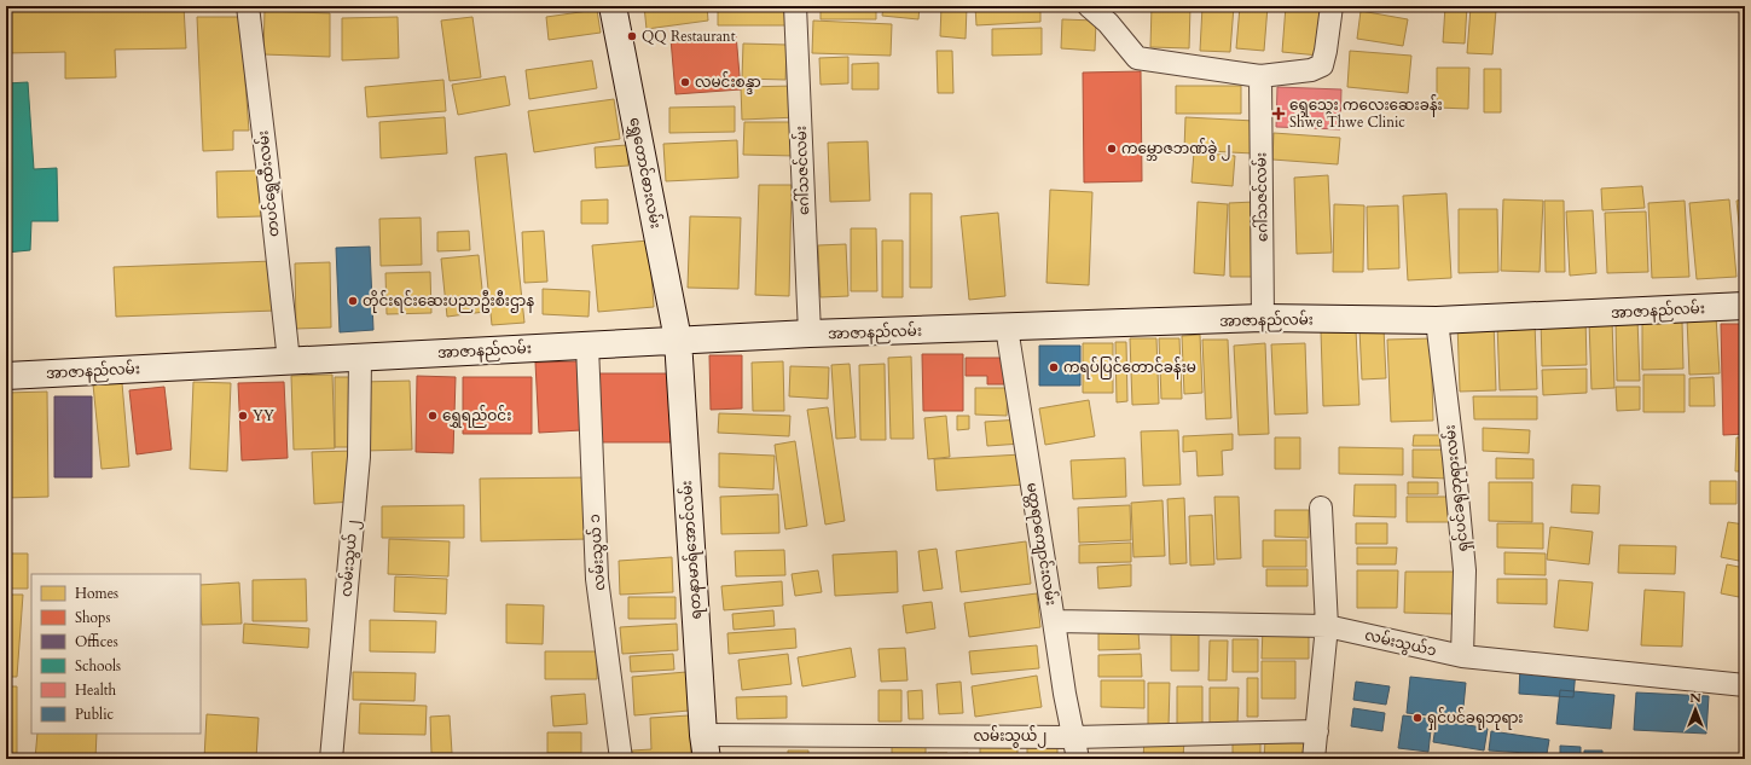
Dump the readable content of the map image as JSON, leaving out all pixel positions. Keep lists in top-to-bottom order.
{
  "streets": {
    "main road": ["ရွှေတောင်ဓားလမ်း", "အာဇာနည်လမ်း", "ရတနာမာရ်အောင်လမ်း"],
    "street": [
      "ဂေါ်သဇင်လမ်း",
      "တပင်ရွှေထီးလမ်း",
      "ရှင်ပင်ခရုဘုရားလမ်း",
      "မတ္တရာကျောင်းလမ်း",
      "လမ်းသွယ် ၁",
      "လမ်းသွယ် ၂",
      "လမ်းသွယ်၁",
      "လမ်းသွယ်၂"
    ]
  },
  "crossings": [
    ["ဂေါ်သဇင်လမ်း", "အာဇာနည်လမ်း"],
    ["ရွှေတောင်ဓားလမ်း", "အာဇာနည်လမ်း"],
    ["ရွှေတောင်ဓားလမ်း", "ရတနာမာရ်အောင်လမ်း"],
    ["တပင်ရွှေထီးလမ်း", "အာဇာနည်လမ်း"],
    ["အာဇာနည်လမ်း", "ရှင်ပင်ခရုဘုရားလမ်း"],
    ["အာဇာနည်လမ်း", "မတ္တရာကျောင်းလမ်း"],
    ["အာဇာနည်လမ်း", "ရတနာမာရ်အောင်လမ်း"],
    ["အာဇာနည်လမ်း", "လမ်းသွယ် ၁"],
    ["အာဇာနည်လမ်း", "လမ်းသွယ် ၂"],
    ["ရှင်ပင်ခရုဘုရားလမ်း", "လမ်းသွယ်၁"],
    ["မတ္တရာကျောင်းလမ်း", "လမ်းသွယ်၁"],
    ["မတ္တရာကျောင်းလမ်း", "လမ်းသွယ်၂"],
    ["ရတနာမာရ်အောင်လမ်း", "လမ်းသွယ်၂"]
  ],
  "places": {
    "other": [
      "QQ Restaurant",
      "လမင်းစန္ဒာ",
      "ကမ္ဘောဇဘဏ်ခွဲ ၂",
      "တိုင်းရင်းဆေးပညာဦးစီးဌာန",
      "ကရပ်ပြင်တောင်ခန်းမ",
      "YY",
      "ရွှေရည်ဝင်း",
      "ရှင်ပင်ခရုဘုရား"
    ],
    "health": ["ရွှေသွေး ကလေးဆေးခန်း Shwe Thwe Clinic"]
  },
  "legend": [
    "Homes",
    "Shops",
    "Offices",
    "Schools",
    "Health",
    "Public"
  ],
  "north": "top"
}
